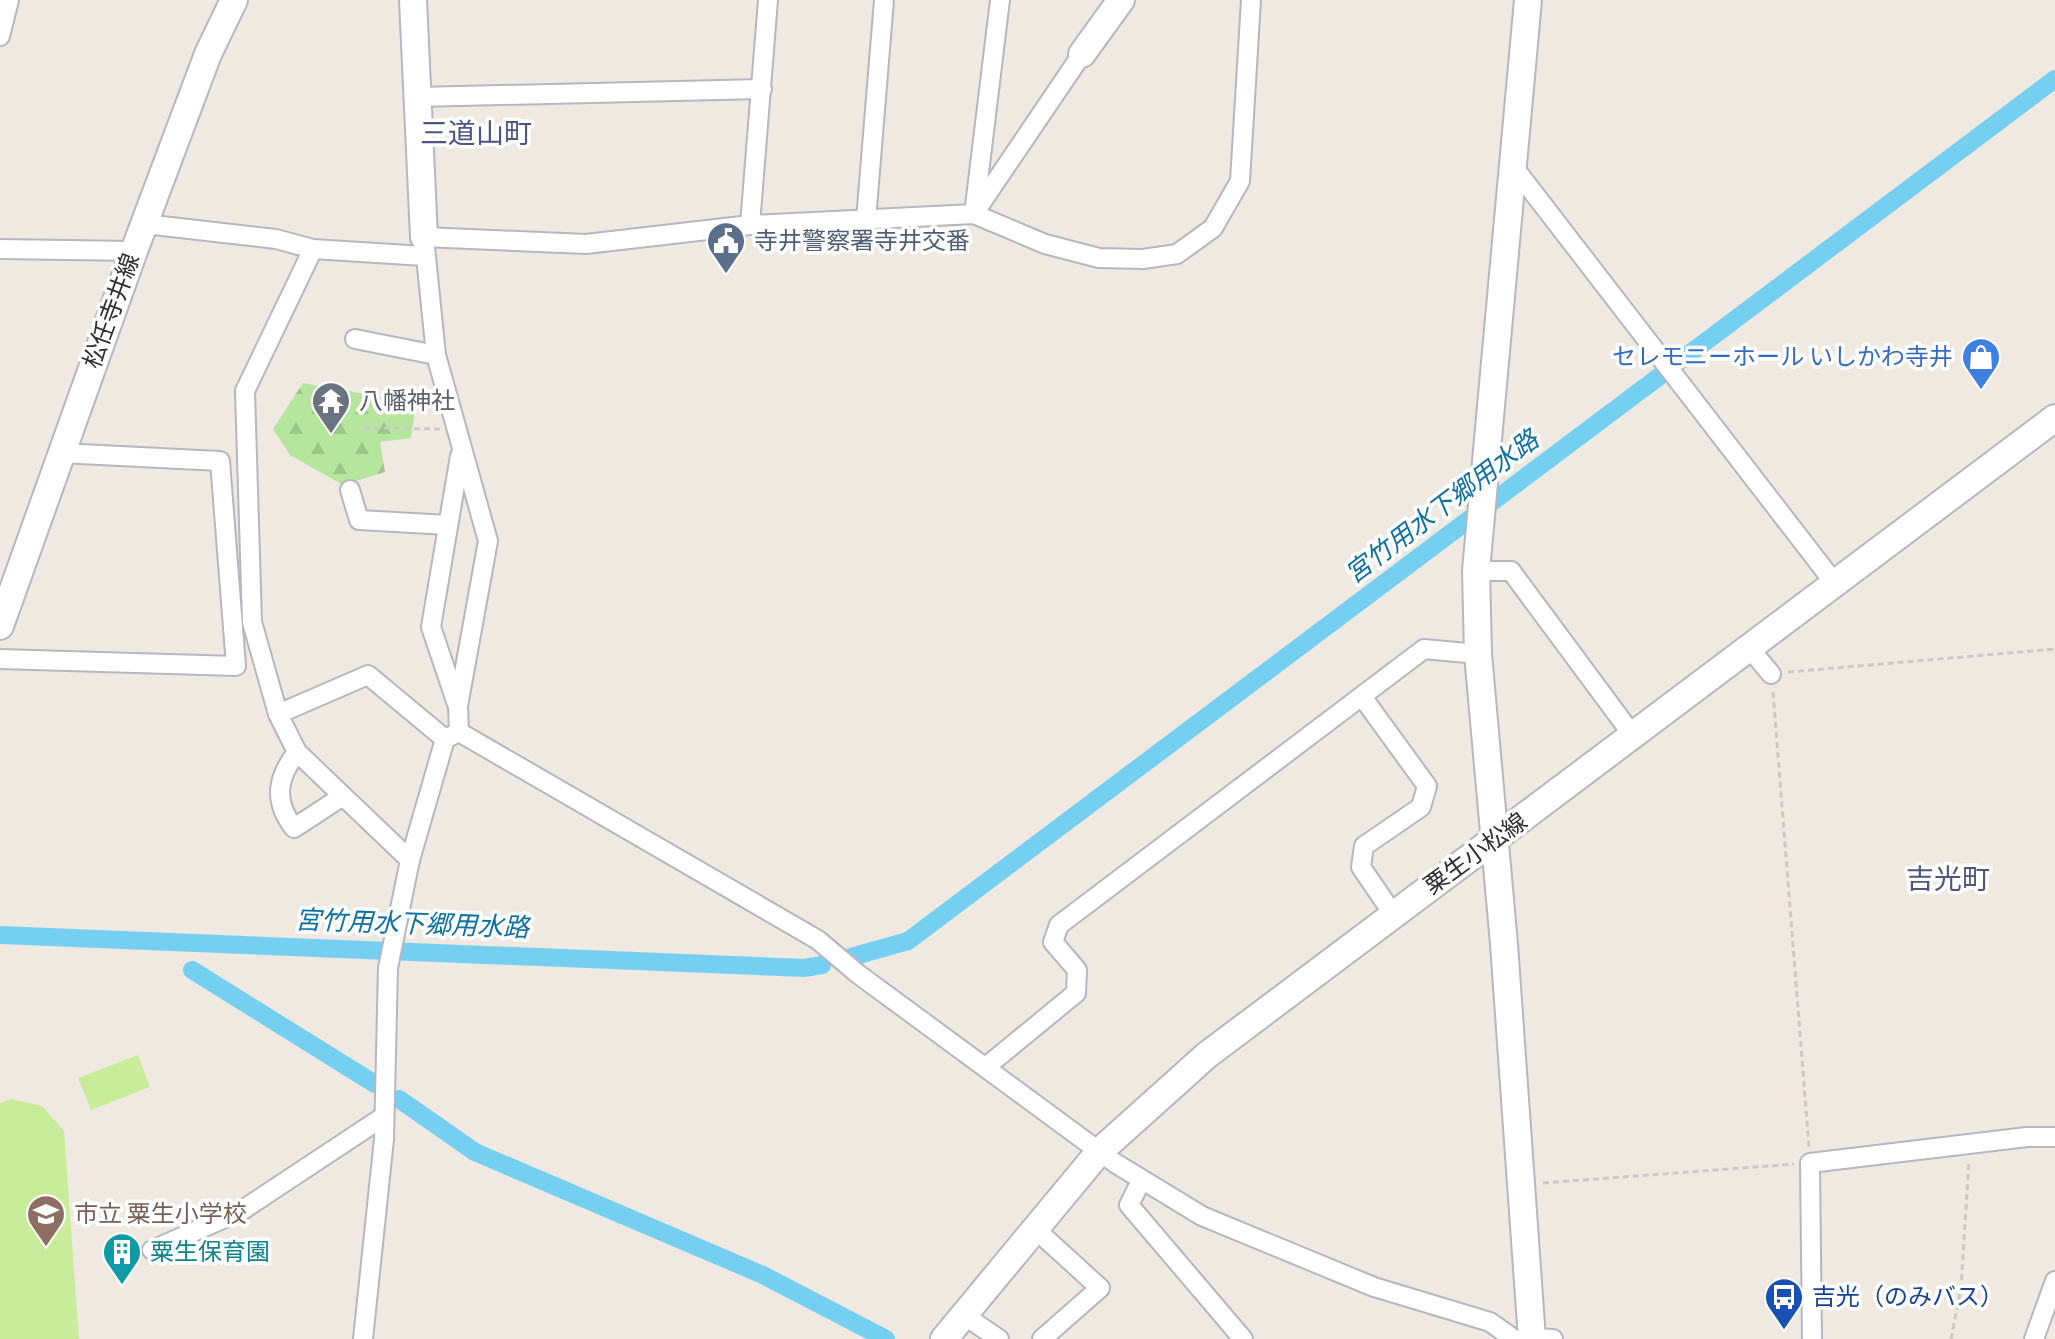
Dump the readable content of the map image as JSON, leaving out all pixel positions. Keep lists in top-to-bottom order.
{
  "streets": {
    "main road": ["松任寺井線", "粟生小松線"]
  },
  "districts": ["三道山町", "吉光町"],
  "water": ["宮竹用水下郷用水路"],
  "places": {
    "public building": ["寺井警察署寺井交番"],
    "shop": ["セレモニーホール いしかわ寺井"],
    "temple": ["八幡神社"],
    "school or university": ["市立 粟生小学校"],
    "building": ["粟生保育園"],
    "bus stop": ["吉光（のみバス）"]
  }
}
